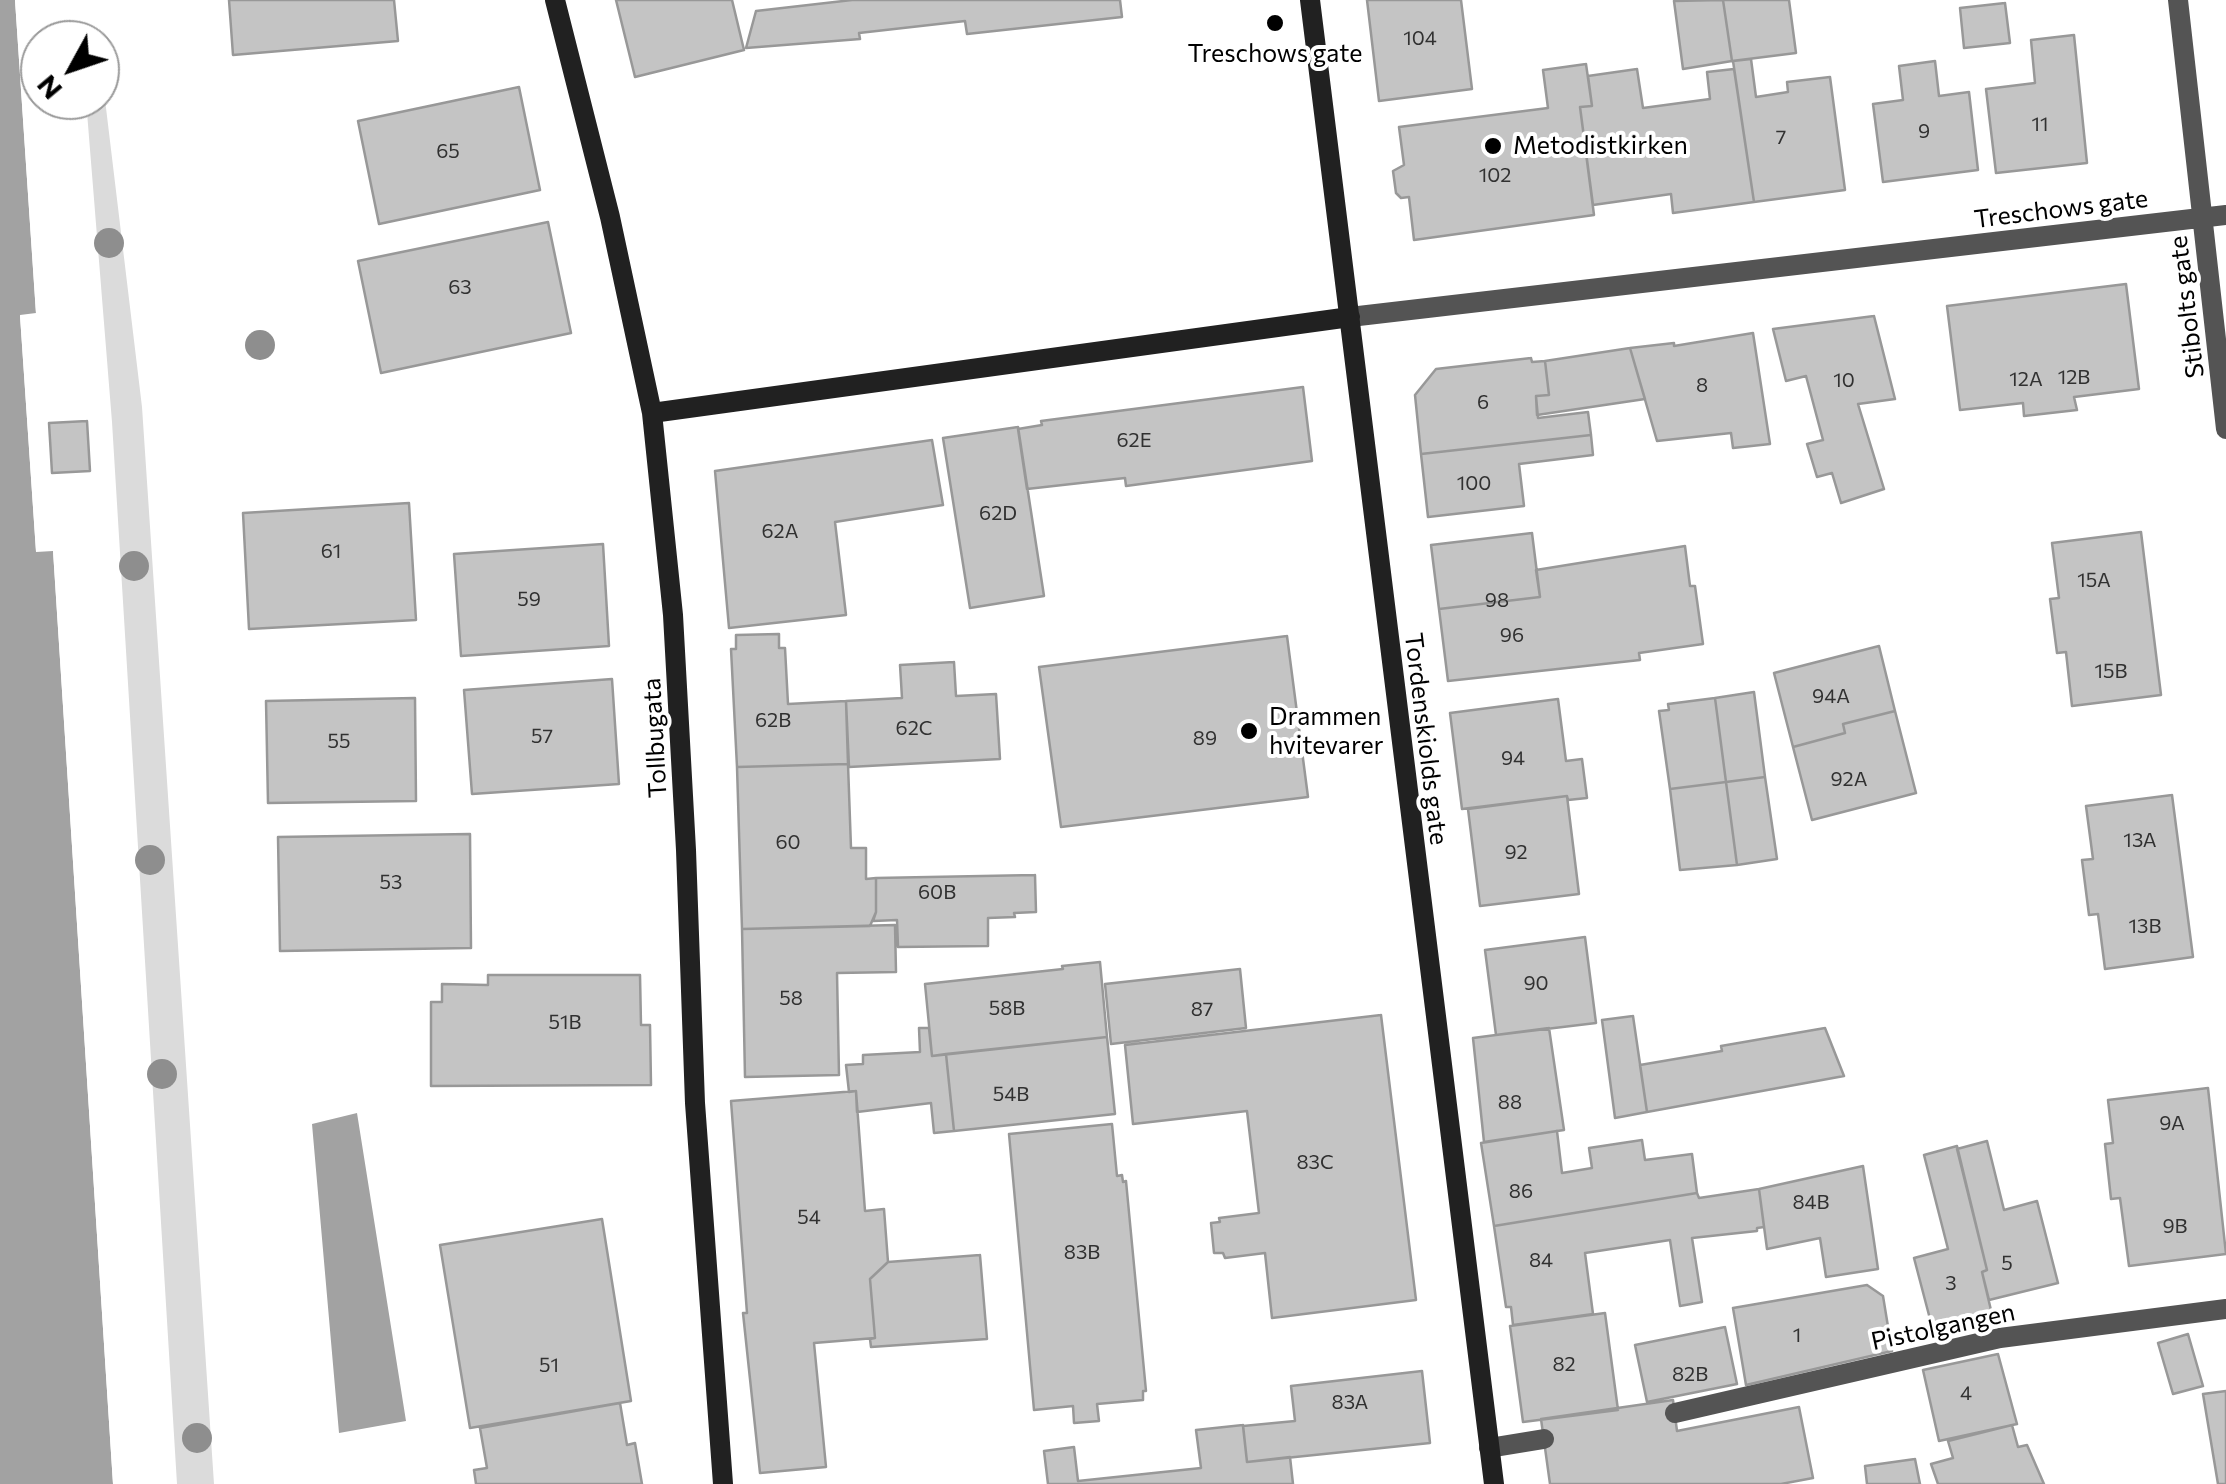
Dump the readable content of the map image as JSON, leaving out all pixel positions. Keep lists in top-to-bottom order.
{
  "streets": {
    "main road": ["Treschows gate", "Tollbugata", "Tordenskiolds gate"],
    "street": ["Stibolts gate", "Pistolgangen"]
  },
  "crossings": [
    ["Treschows gate", "Stibolts gate"],
    ["Treschows gate", "Tollbugata"],
    ["Treschows gate", "Tordenskiolds gate"]
  ],
  "places": ["Treschows gate", "Metodistkirken", "Drammen hvitevarer"],
  "house_numbers": [
    "104",
    "11",
    "9",
    "7",
    "65",
    "102",
    "63",
    "12B",
    "12A",
    "10",
    "8",
    "6",
    "62E",
    "100",
    "62D",
    "62A",
    "61",
    "15A",
    "59",
    "98",
    "96",
    "15B",
    "94A",
    "62B",
    "62C",
    "57",
    "89",
    "55",
    "94",
    "92A",
    "13A",
    "60",
    "92",
    "53",
    "60B",
    "13B",
    "90",
    "58",
    "58B",
    "87",
    "51B",
    "54B",
    "88",
    "9A",
    "83C",
    "86",
    "84B",
    "54",
    "9B",
    "83B",
    "84",
    "5",
    "3",
    "1",
    "82",
    "51",
    "82B",
    "4",
    "83A"
  ],
  "north": "bottom left"
}
